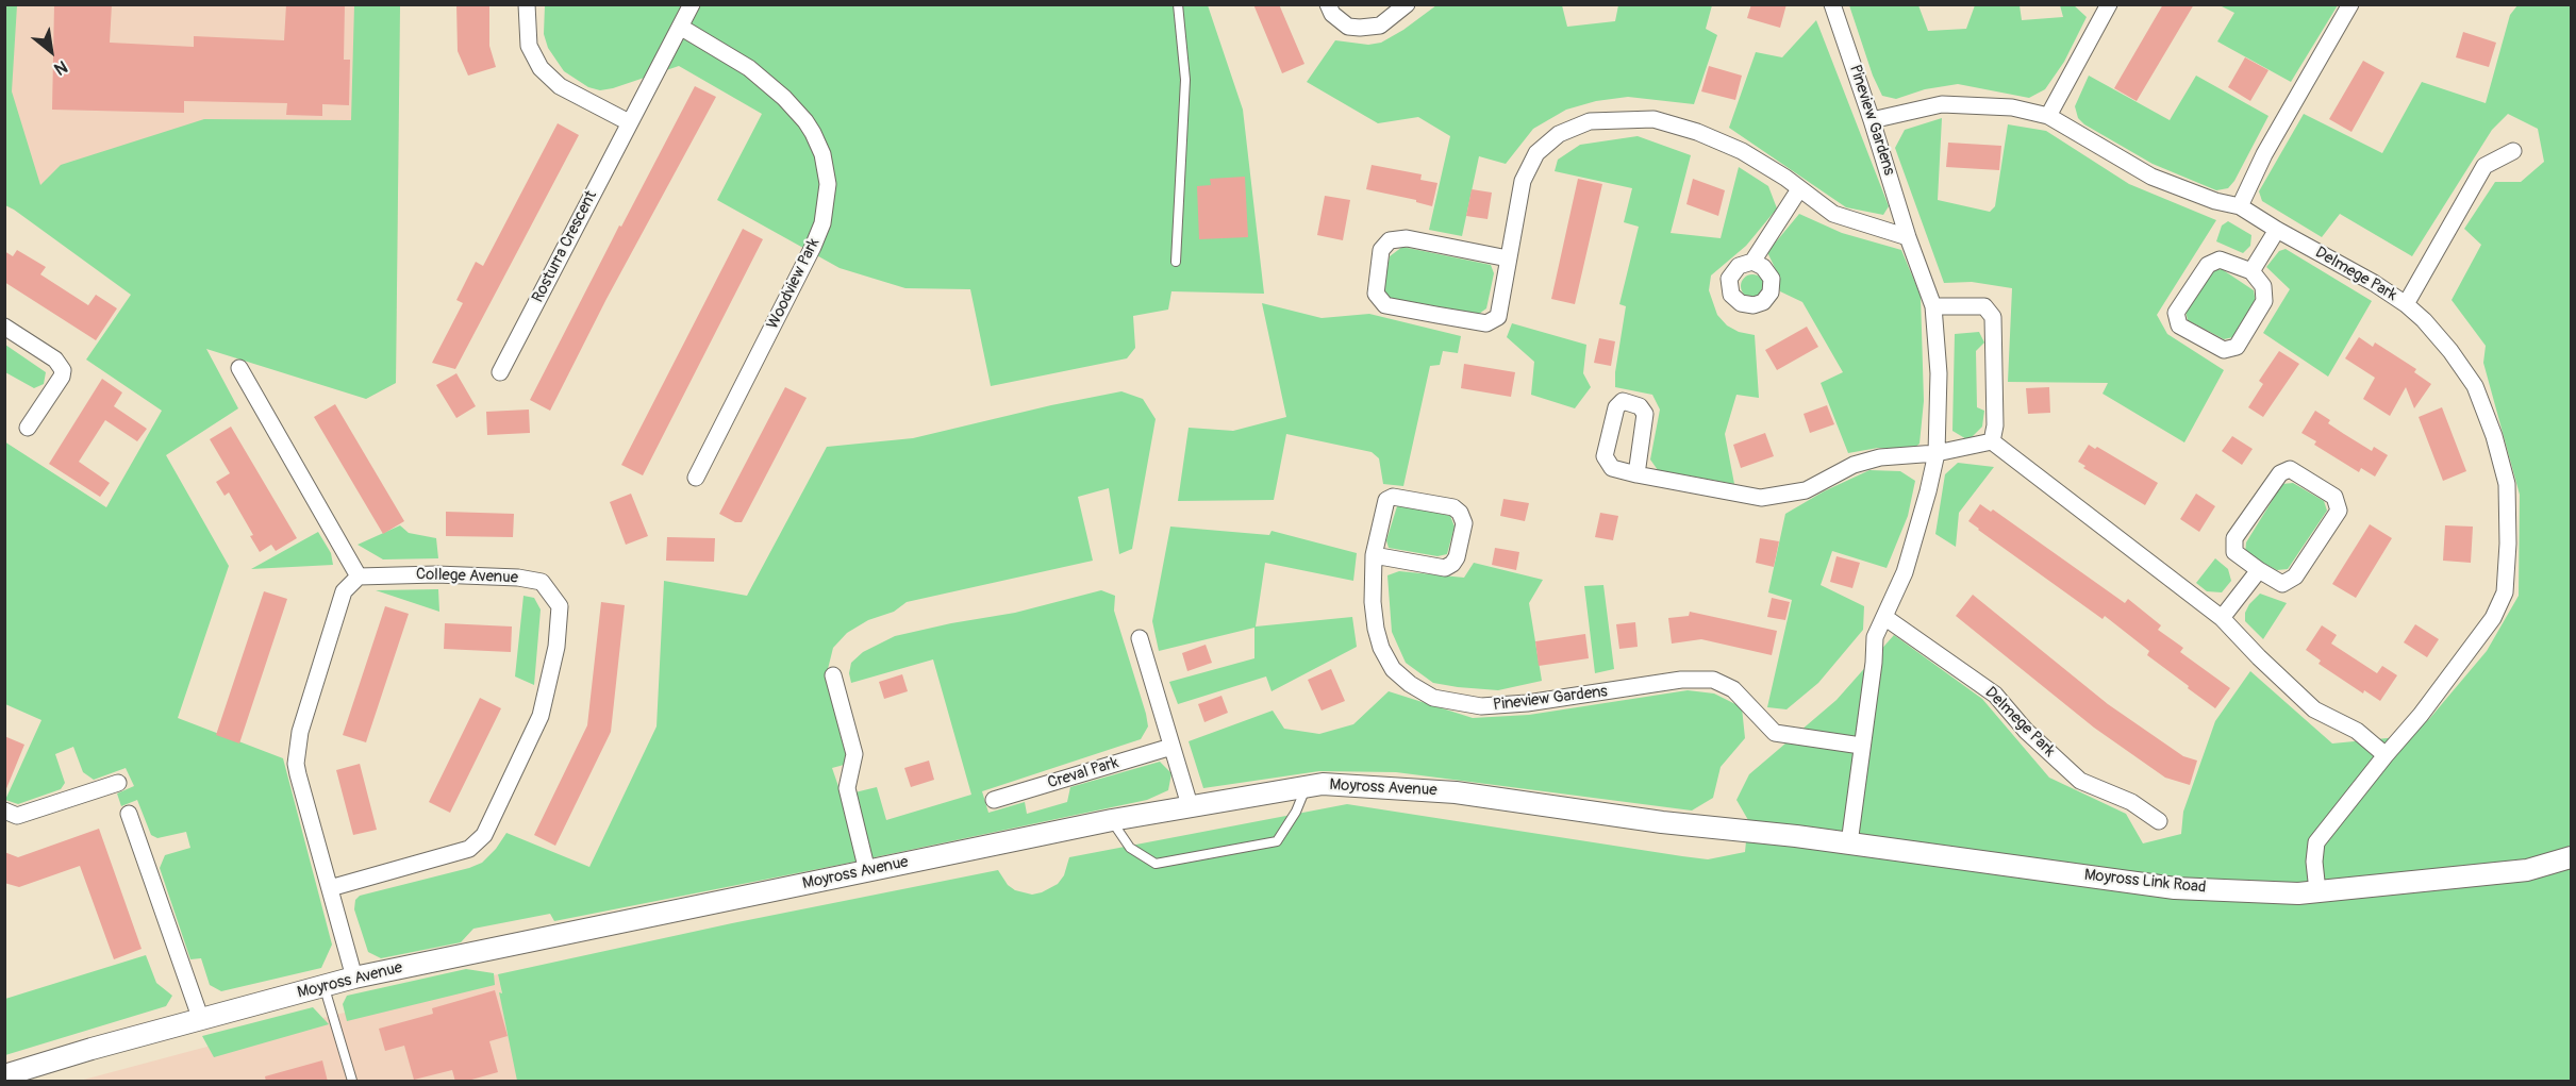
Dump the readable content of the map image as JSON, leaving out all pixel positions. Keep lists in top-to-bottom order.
{
  "streets": {
    "street": [
      "Pineview Gardens",
      "Rosturra Crescent",
      "Delmege Park",
      "Woodview Park",
      "College Avenue",
      "Creval Park",
      "Moyross Avenue",
      "Moyross Link Road"
    ]
  },
  "crossings": [
    ["Pineview Gardens", "Delmege Park"],
    ["Rosturra Crescent", "Woodview Park"],
    ["Delmege Park", "Moyross Link Road"],
    ["Moyross Avenue", "Moyross Link Road"]
  ],
  "north": "bottom right"
}
